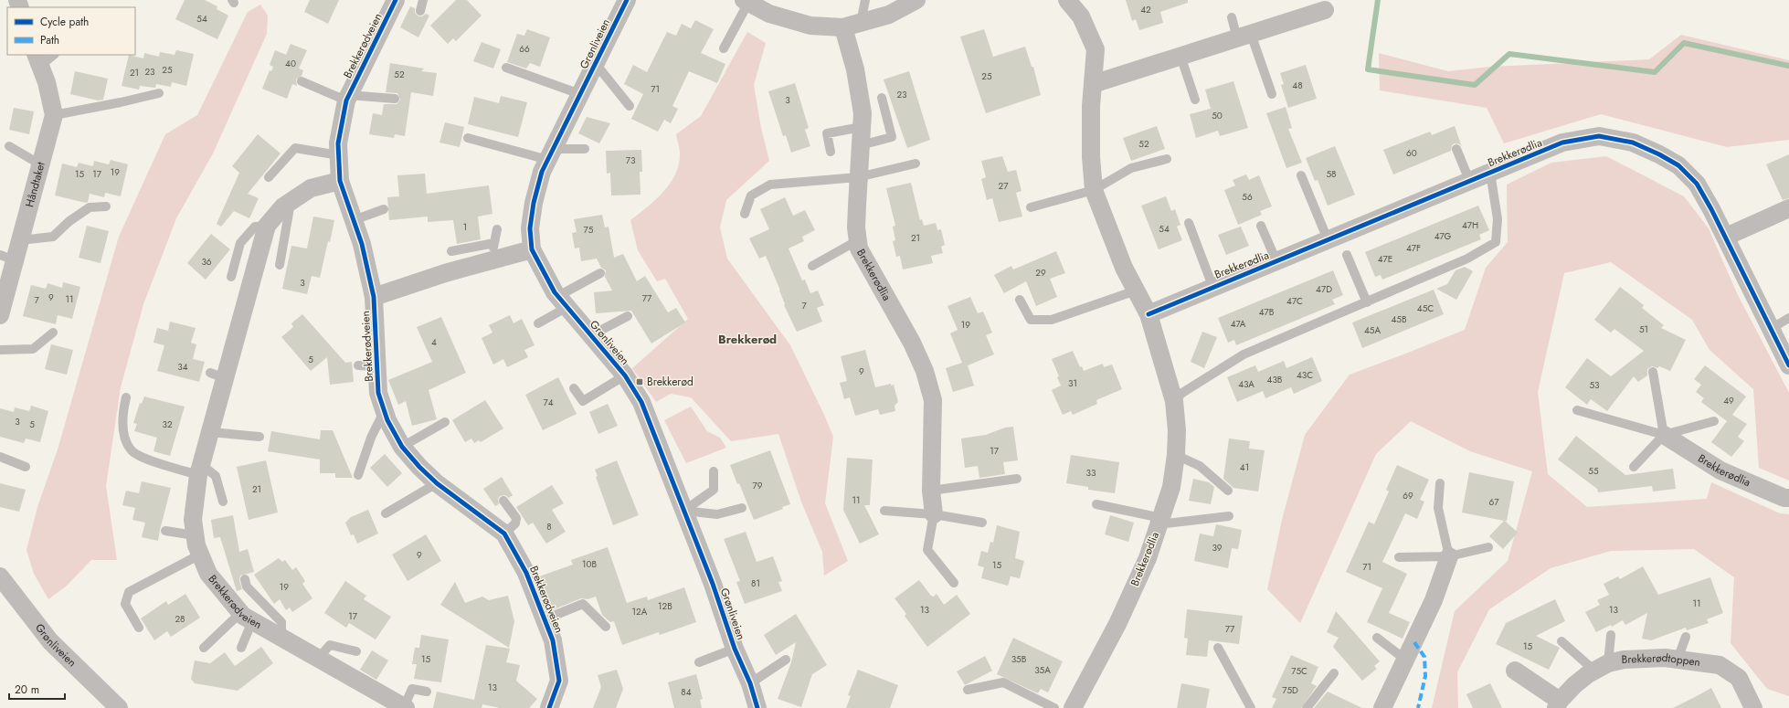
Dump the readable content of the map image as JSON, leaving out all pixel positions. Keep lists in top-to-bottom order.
{
  "streets": {
    "street": [
      "Grønliveien",
      "Brekkerødveien",
      "Brekkerødlia",
      "Håndtaket",
      "Brekkerødtoppen"
    ]
  },
  "crossings": [
    ["Grønliveien", "Brekkerødveien"]
  ],
  "districts": ["Brekkerød"],
  "places": {
    "transit": ["Brekkerød"]
  },
  "house_numbers": [
    "42",
    "54",
    "66",
    "40",
    "25",
    "23",
    "21",
    "52",
    "25",
    "48",
    "71",
    "23",
    "3",
    "50",
    "52",
    "60",
    "73",
    "19",
    "15",
    "17",
    "58",
    "27",
    "56",
    "47H",
    "1",
    "54",
    "75",
    "47G",
    "21",
    "47F",
    "47E",
    "36",
    "29",
    "3",
    "47D",
    "9",
    "77",
    "11",
    "7",
    "47C",
    "7",
    "45C",
    "47B",
    "45B",
    "47A",
    "19",
    "51",
    "45A",
    "4",
    "5",
    "34",
    "9",
    "43C",
    "43B",
    "31",
    "43A",
    "53",
    "49",
    "74",
    "3",
    "5",
    "32",
    "17",
    "41",
    "55",
    "33",
    "79",
    "21",
    "69",
    "11",
    "67",
    "8",
    "39",
    "9",
    "10B",
    "15",
    "71",
    "81",
    "19",
    "11",
    "12B",
    "13",
    "13",
    "12A",
    "17",
    "28",
    "77",
    "15",
    "15",
    "35B",
    "35A",
    "75C",
    "13",
    "75D",
    "84"
  ],
  "legend": ["Cycle path", "Path"],
  "scale_bar": "20 m"
}
